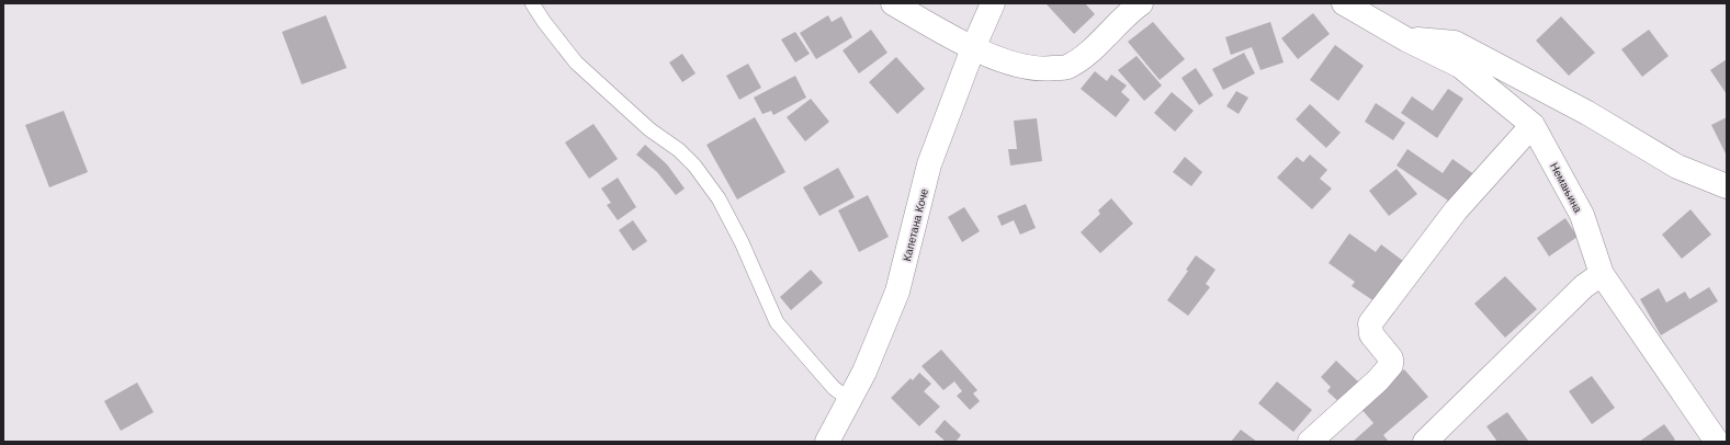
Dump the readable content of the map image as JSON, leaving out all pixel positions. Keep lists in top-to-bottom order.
{
  "streets": {
    "street": ["Немањина", "Капетана Коче"]
  }
}
